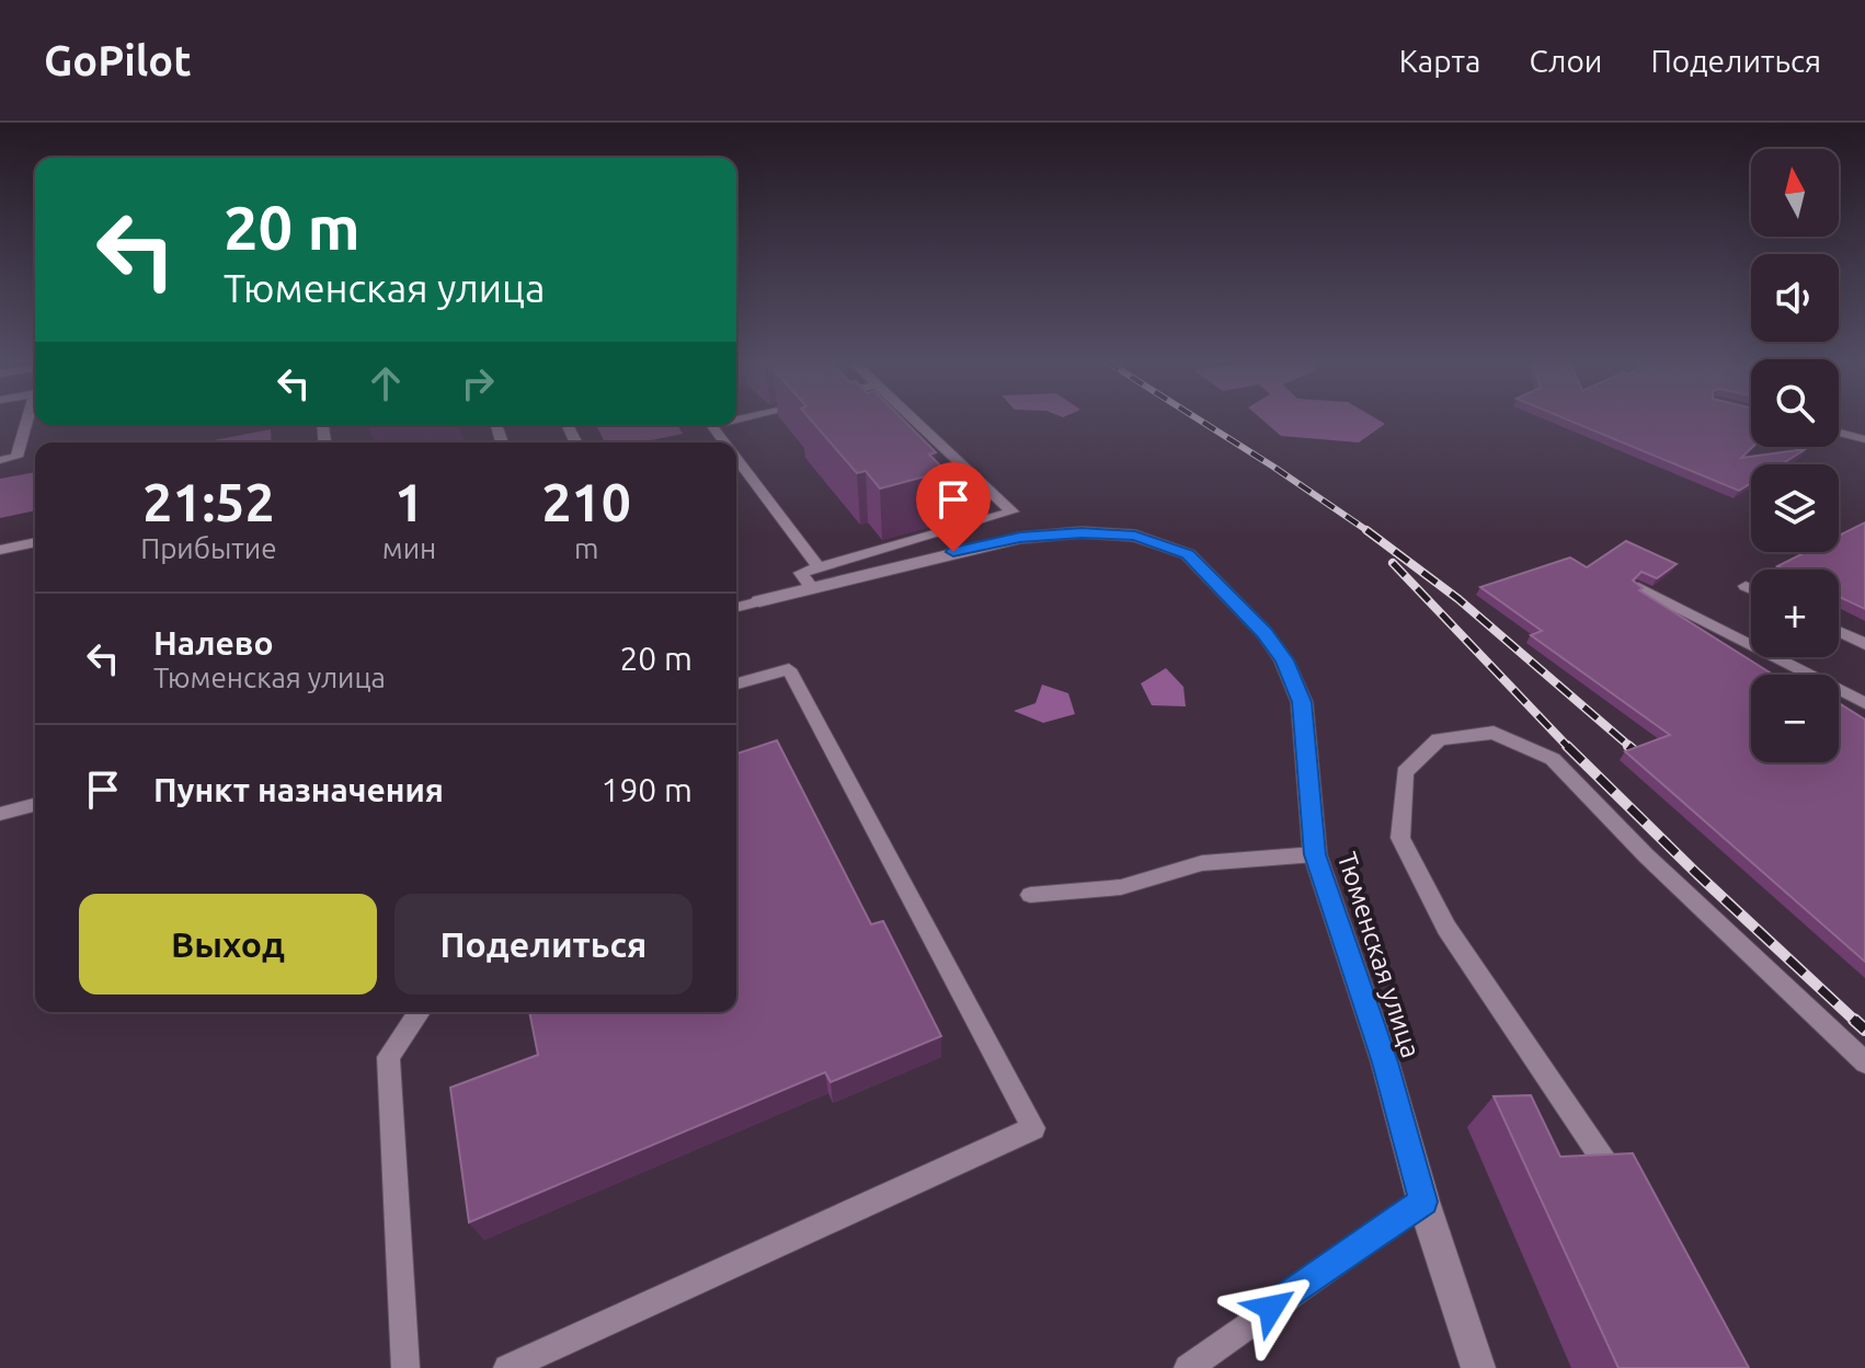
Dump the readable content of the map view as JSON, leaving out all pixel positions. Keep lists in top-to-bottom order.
{
  "streets": {
    "street": ["Тюменская улица"]
  },
  "north": "top",
  "page": {
    "header": "GoPilot",
    "nav": ["Карта", "Слои", "Поделиться"],
    "map_buttons": ["+", "−"],
    "turn": ["20 m", "Тюменская улица"],
    "eta": [
      "21:52",
      "Прибытие",
      "1",
      "мин",
      "210",
      "m"
    ],
    "list": [
      {
        "name": "Налево",
        "note": "Тюменская улица",
        "value": "20 m"
      },
      {
        "name": "Пункт назначения",
        "value": "190 m"
      }
    ],
    "buttons": ["Выход", "Поделиться"]
  }
}
